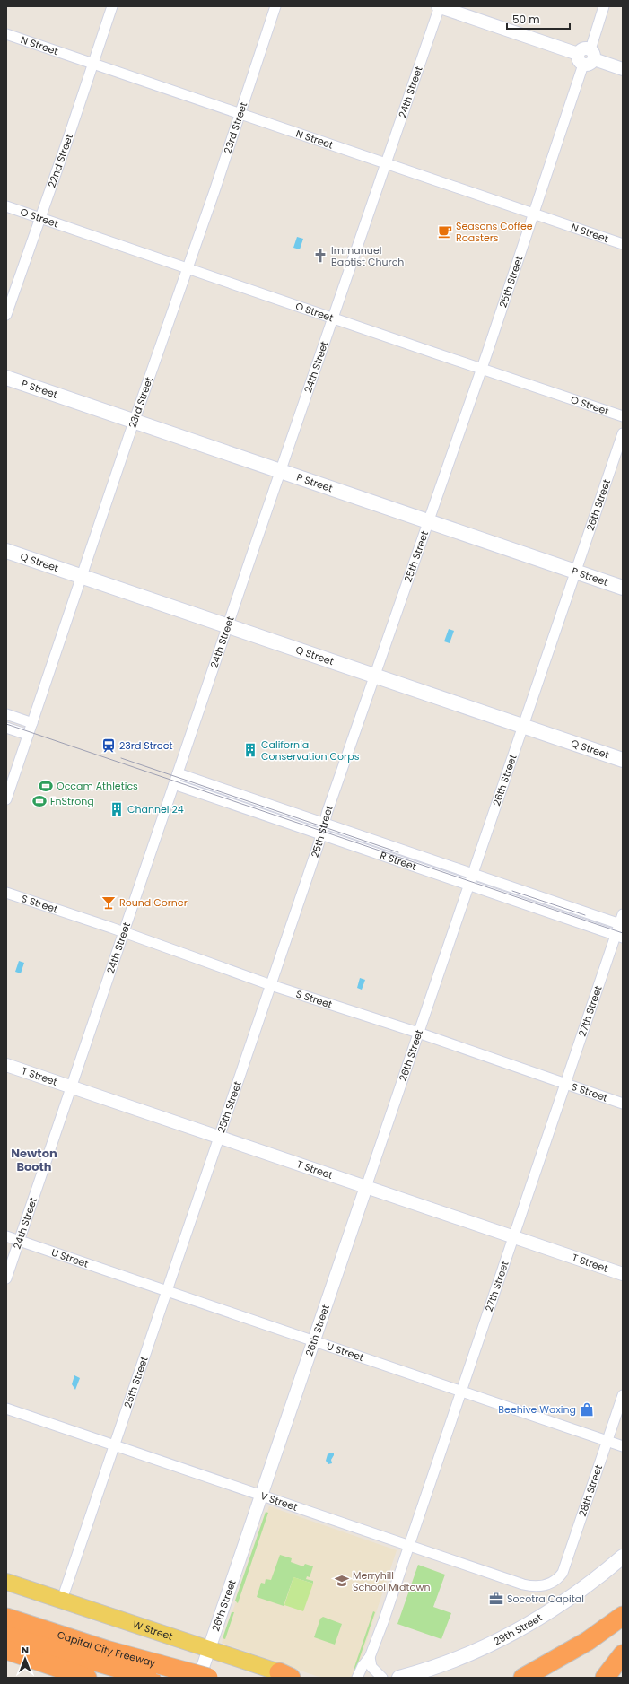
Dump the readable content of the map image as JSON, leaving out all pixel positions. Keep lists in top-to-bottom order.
{
  "streets": {
    "highway": ["Capital City Freeway"],
    "main road": [
      "P Street",
      "Q Street",
      "29th Street",
      "W Street"
    ],
    "street": [
      "N Street",
      "24th Street",
      "23rd Street",
      "22nd Street",
      "O Street",
      "25th Street",
      "26th Street",
      "R Street",
      "S Street",
      "27th Street",
      "T Street",
      "U Street",
      "28th Street",
      "V Street"
    ]
  },
  "crossings": [
    ["N Street", "24th Street"],
    ["N Street", "23rd Street"],
    ["N Street", "22nd Street"],
    ["N Street", "25th Street"],
    ["24th Street", "O Street"],
    ["24th Street", "P Street"],
    ["24th Street", "Q Street"],
    ["24th Street", "R Street"],
    ["24th Street", "S Street"],
    ["24th Street", "T Street"],
    ["24th Street", "U Street"],
    ["23rd Street", "O Street"],
    ["23rd Street", "P Street"],
    ["23rd Street", "Q Street"],
    ["22nd Street", "O Street"],
    ["O Street", "25th Street"],
    ["25th Street", "P Street"],
    ["25th Street", "Q Street"],
    ["25th Street", "R Street"],
    ["25th Street", "S Street"],
    ["25th Street", "T Street"],
    ["25th Street", "U Street"],
    ["25th Street", "V Street"],
    ["25th Street", "W Street"],
    ["P Street", "26th Street"],
    ["26th Street", "Q Street"],
    ["26th Street", "R Street"],
    ["26th Street", "S Street"],
    ["26th Street", "T Street"],
    ["26th Street", "U Street"],
    ["26th Street", "V Street"],
    ["26th Street", "W Street"],
    ["R Street", "27th Street"],
    ["S Street", "27th Street"],
    ["27th Street", "T Street"],
    ["27th Street", "U Street"],
    ["27th Street", "V Street"],
    ["U Street", "28th Street"],
    ["28th Street", "V Street"]
  ],
  "districts": ["Newton Booth"],
  "places": {
    "cafe": ["Seasons Coffee Roasters"],
    "church": ["Immanuel Baptist Church"],
    "station": ["23rd Street"],
    "building": ["California Conservation Corps", "Channel 24"],
    "sports": ["Occam Athletics", "FnStrong"],
    "bar": ["Round Corner"],
    "shop": ["Beehive Waxing"],
    "school or university": ["Merryhill School Midtown"],
    "office": ["Socotra Capital"]
  },
  "scale_bar": "50 m",
  "north": "top"
}
